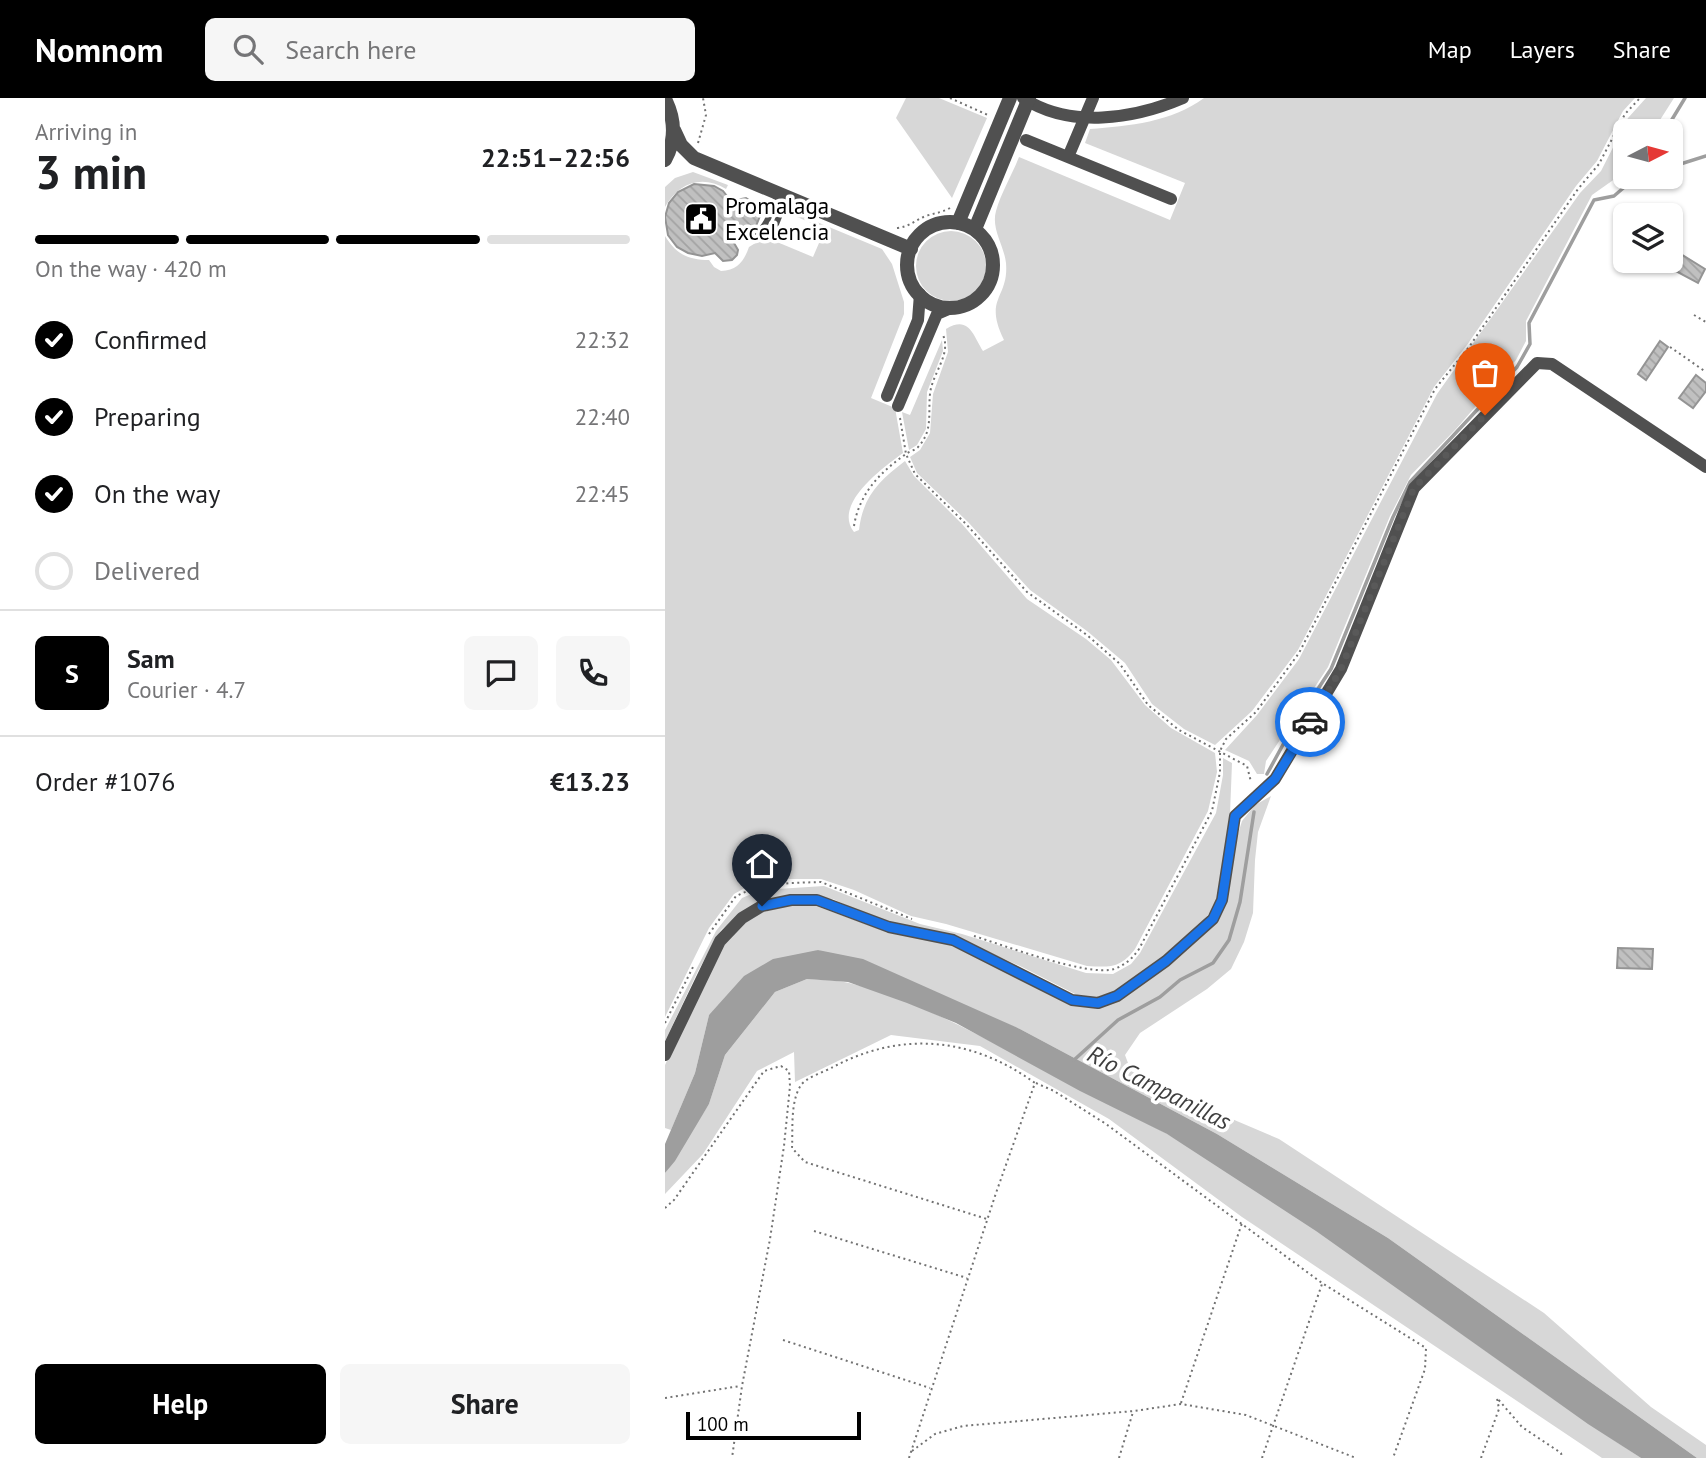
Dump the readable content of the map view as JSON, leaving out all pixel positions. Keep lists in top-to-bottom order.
{
  "water": ["Río Campanillas"],
  "places": {
    "public building": ["Promalaga Excelencia"]
  },
  "scale_bar": "100 m",
  "north": "right",
  "page": {
    "header": "Nomnom",
    "search": "Search here",
    "nav": ["Map", "Layers", "Share"],
    "heading": ["3 min", "Arriving in", "22:51–22:56"],
    "panel": [
      "Sam",
      "Courier · 4.7",
      "Order #1076",
      "€13.23"
    ],
    "bar": "On the way · 420 m",
    "list": [
      ["Confirmed", "22:32"],
      ["Preparing", "22:40"],
      ["On the way", "22:45"],
      "Delivered"
    ],
    "round": "S",
    "buttons": ["Help", "Share"],
    "scale": "100 m"
  }
}
